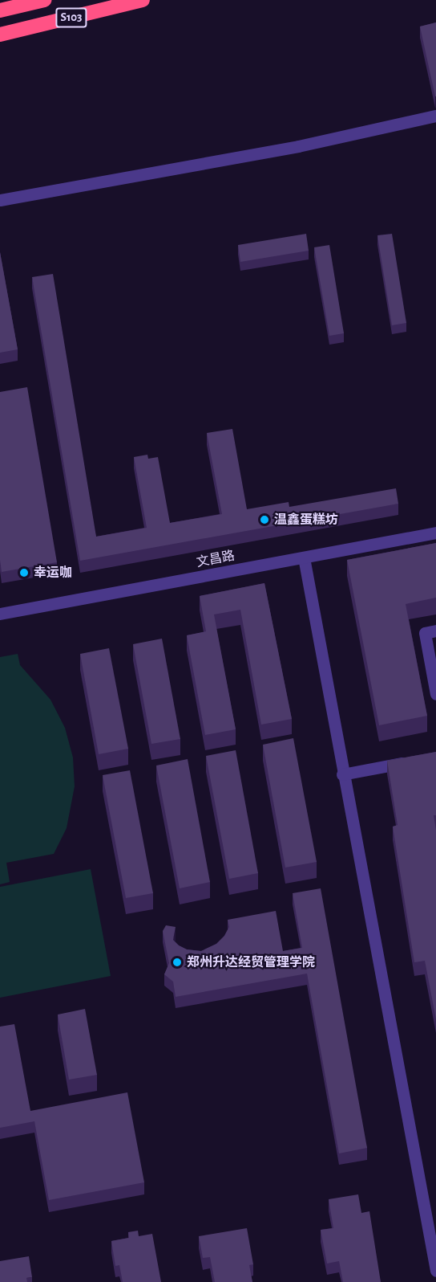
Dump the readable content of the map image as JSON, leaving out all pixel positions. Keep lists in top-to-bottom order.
{
  "streets": {
    "highway": ["S103"],
    "street": ["文昌路"]
  },
  "places": ["温鑫蛋糕坊", "幸运咖", "郑州升达经贸管理学院"]
}
